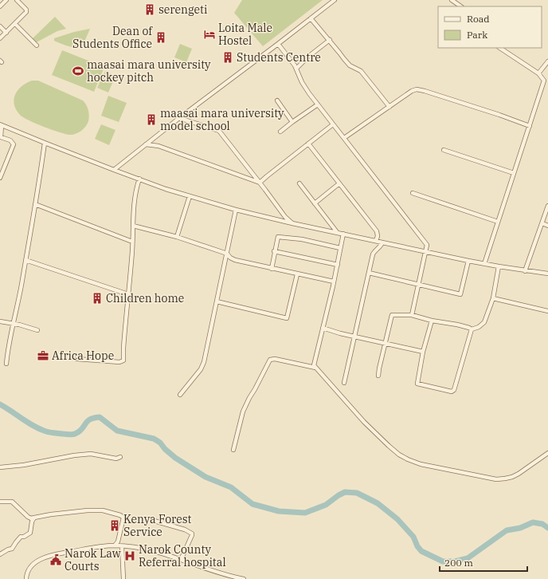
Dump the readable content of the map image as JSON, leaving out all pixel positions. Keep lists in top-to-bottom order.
{
  "places": {
    "building": [
      "serengeti",
      "Dean of Students Office",
      "Students Centre",
      "maasai mara university model school",
      "Children home",
      "Kenya Forest Service"
    ],
    "hotel": ["Loita Male Hostel"],
    "sports": ["maasai mara university hockey pitch"],
    "office": ["Africa Hope"],
    "hospital": ["Narok County Referral hospital"],
    "public building": ["Narok Law Courts"]
  },
  "legend": ["Road", "Park"],
  "scale_bar": "200 m"
}
